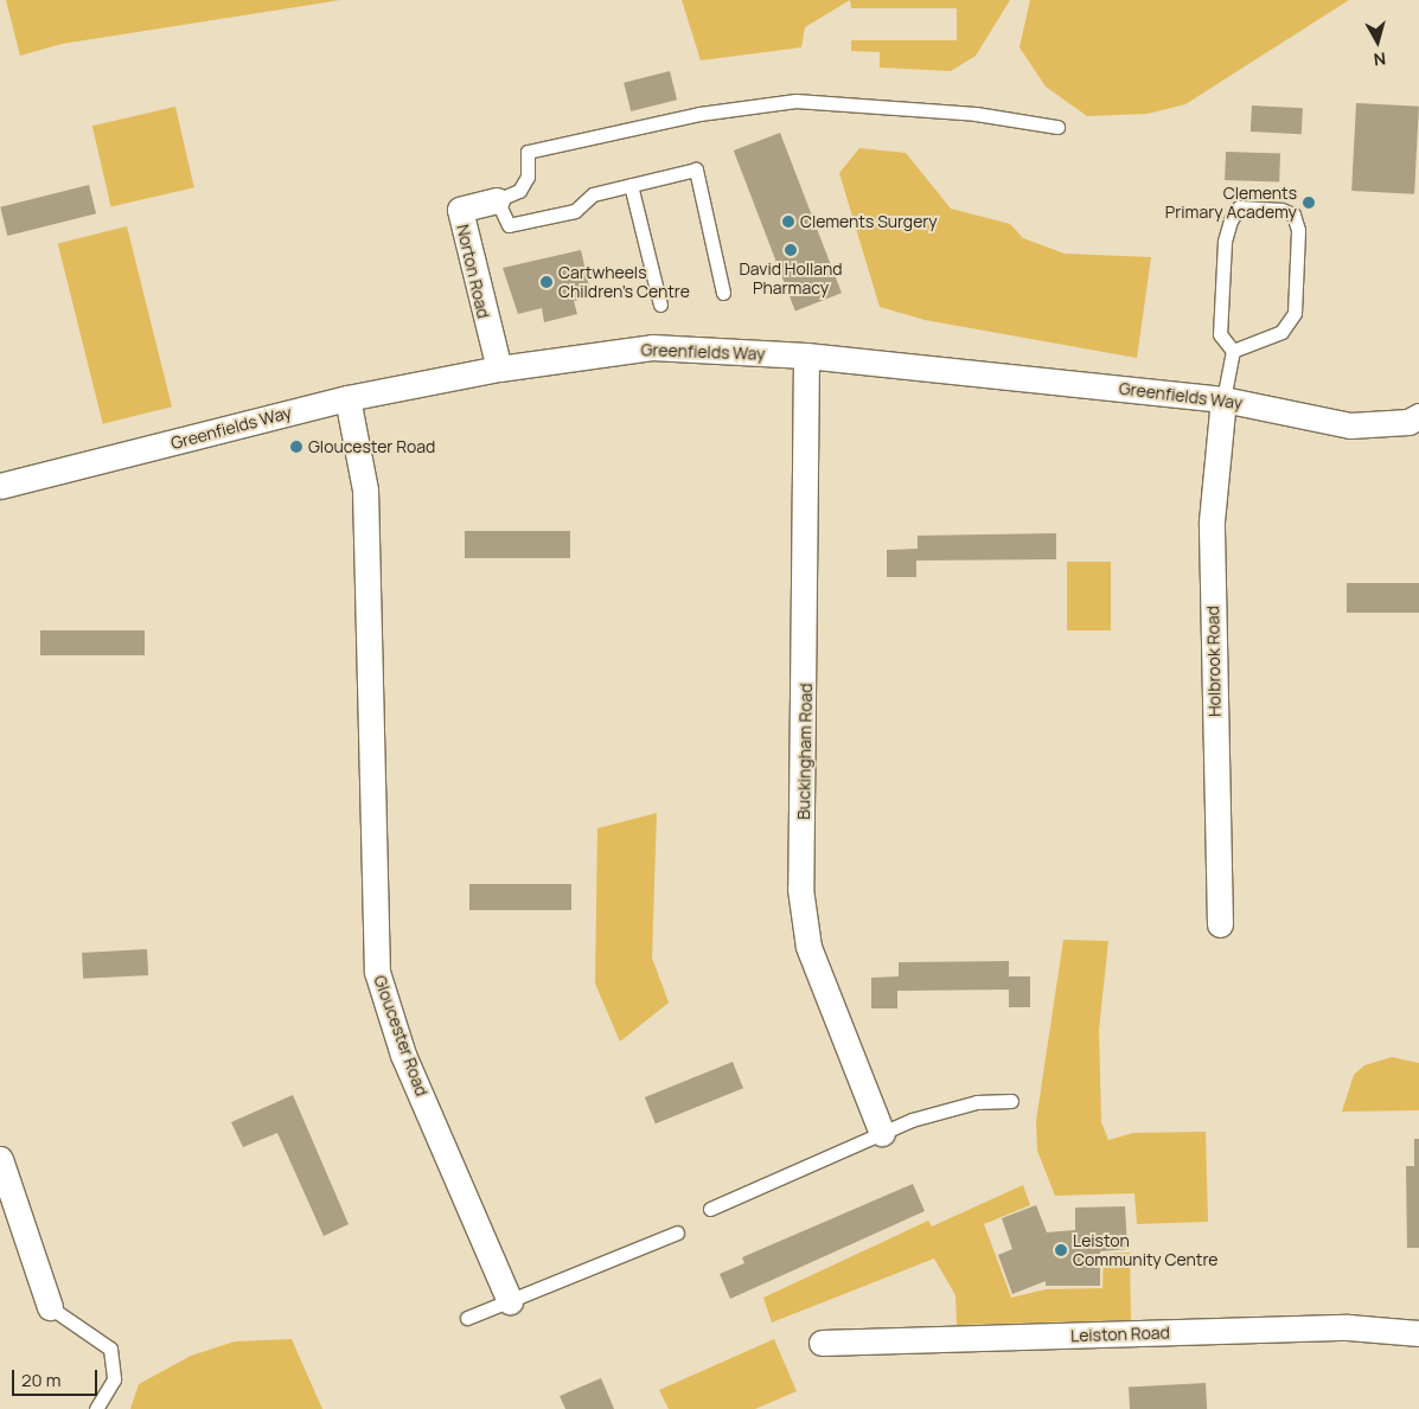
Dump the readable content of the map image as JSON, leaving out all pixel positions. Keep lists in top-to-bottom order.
{
  "streets": {
    "street": [
      "Norton Road",
      "Greenfields Way",
      "Holbrook Road",
      "Buckingham Road",
      "Gloucester Road",
      "Leiston Road"
    ]
  },
  "crossings": [
    ["Norton Road", "Greenfields Way"],
    ["Greenfields Way", "Holbrook Road"],
    ["Greenfields Way", "Buckingham Road"],
    ["Greenfields Way", "Gloucester Road"]
  ],
  "places": [
    "Clements Primary Academy",
    "Clements Surgery",
    "David Holland Pharmacy",
    "Cartwheels Children's Centre",
    "Gloucester Road",
    "Leiston Community Centre"
  ],
  "scale_bar": "20 m",
  "north": "bottom"
}
